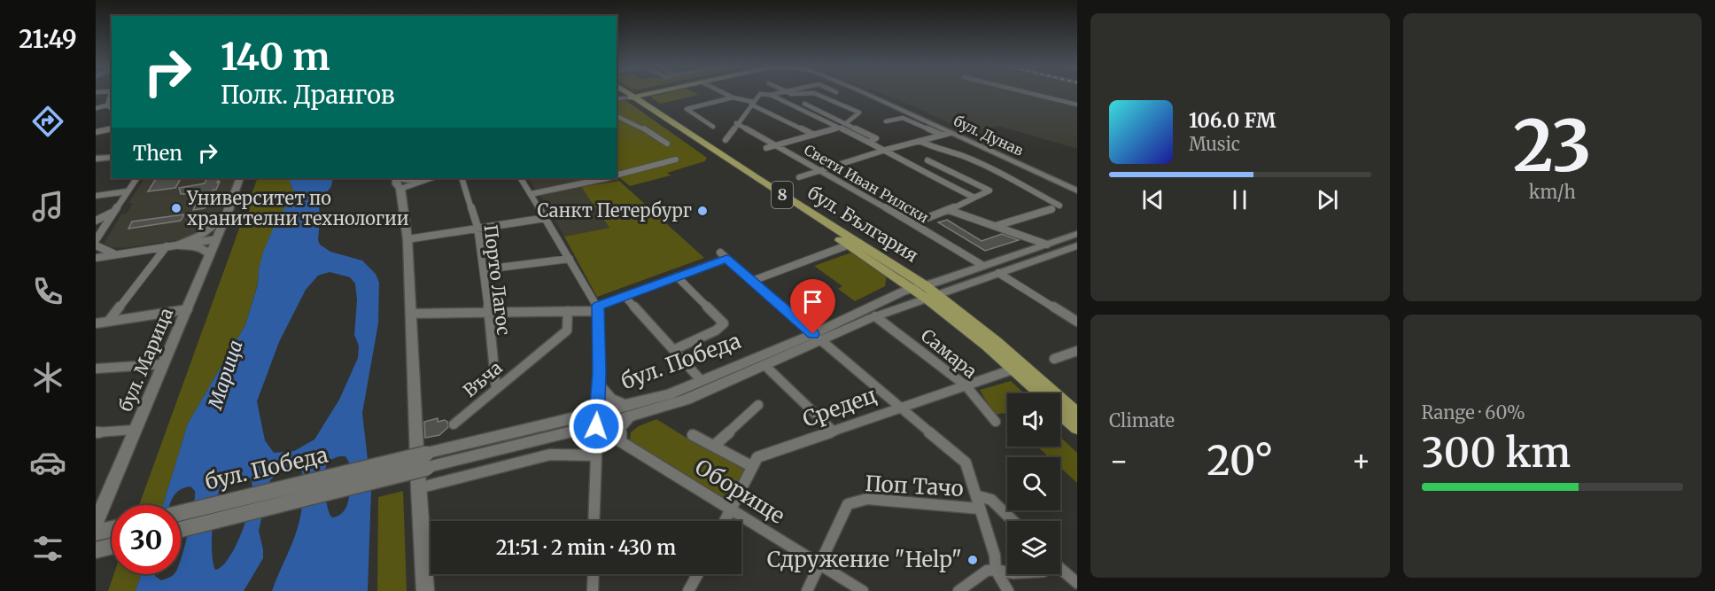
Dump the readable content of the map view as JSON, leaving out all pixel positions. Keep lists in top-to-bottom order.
{
  "streets": {
    "main road": [
      "бул. Дунав",
      "8",
      "бул. България",
      "бул. Марица",
      "бул. Победа"
    ],
    "street": [
      "Свети Иван Рилски",
      "Порто Лагос",
      "Самара",
      "Въча",
      "Средец",
      "Поп Тачо",
      "Оборище"
    ]
  },
  "crossings": [
    ["Свети Иван Рилски", "бул. Победа"],
    ["бул. България", "бул. Победа"],
    ["бул. България", "Средец"],
    ["Порто Лагос", "Въча"],
    ["Самара", "бул. Победа"],
    ["Самара", "Средец"],
    ["бул. Победа", "Оборище"],
    ["Поп Тачо", "Оборище"]
  ],
  "water": ["Марица"],
  "places": ["Университет по хранителни технологии", "Санкт Петербург", "Сдружение \"Help\""],
  "page": {
    "tabs": "21:49",
    "tile": [
      ["23", "km/h"],
      "Climate",
      ["Range · 60%", "300 km"]
    ],
    "turn": ["140 m", "Полк. Дрангов"],
    "song": ["106.0 FM", "Music"],
    "then": "Then",
    "heat": ["−", "20°", "+"],
    "limit": "30",
    "trip": "21:51 · 2 min · 430 m"
  }
}
